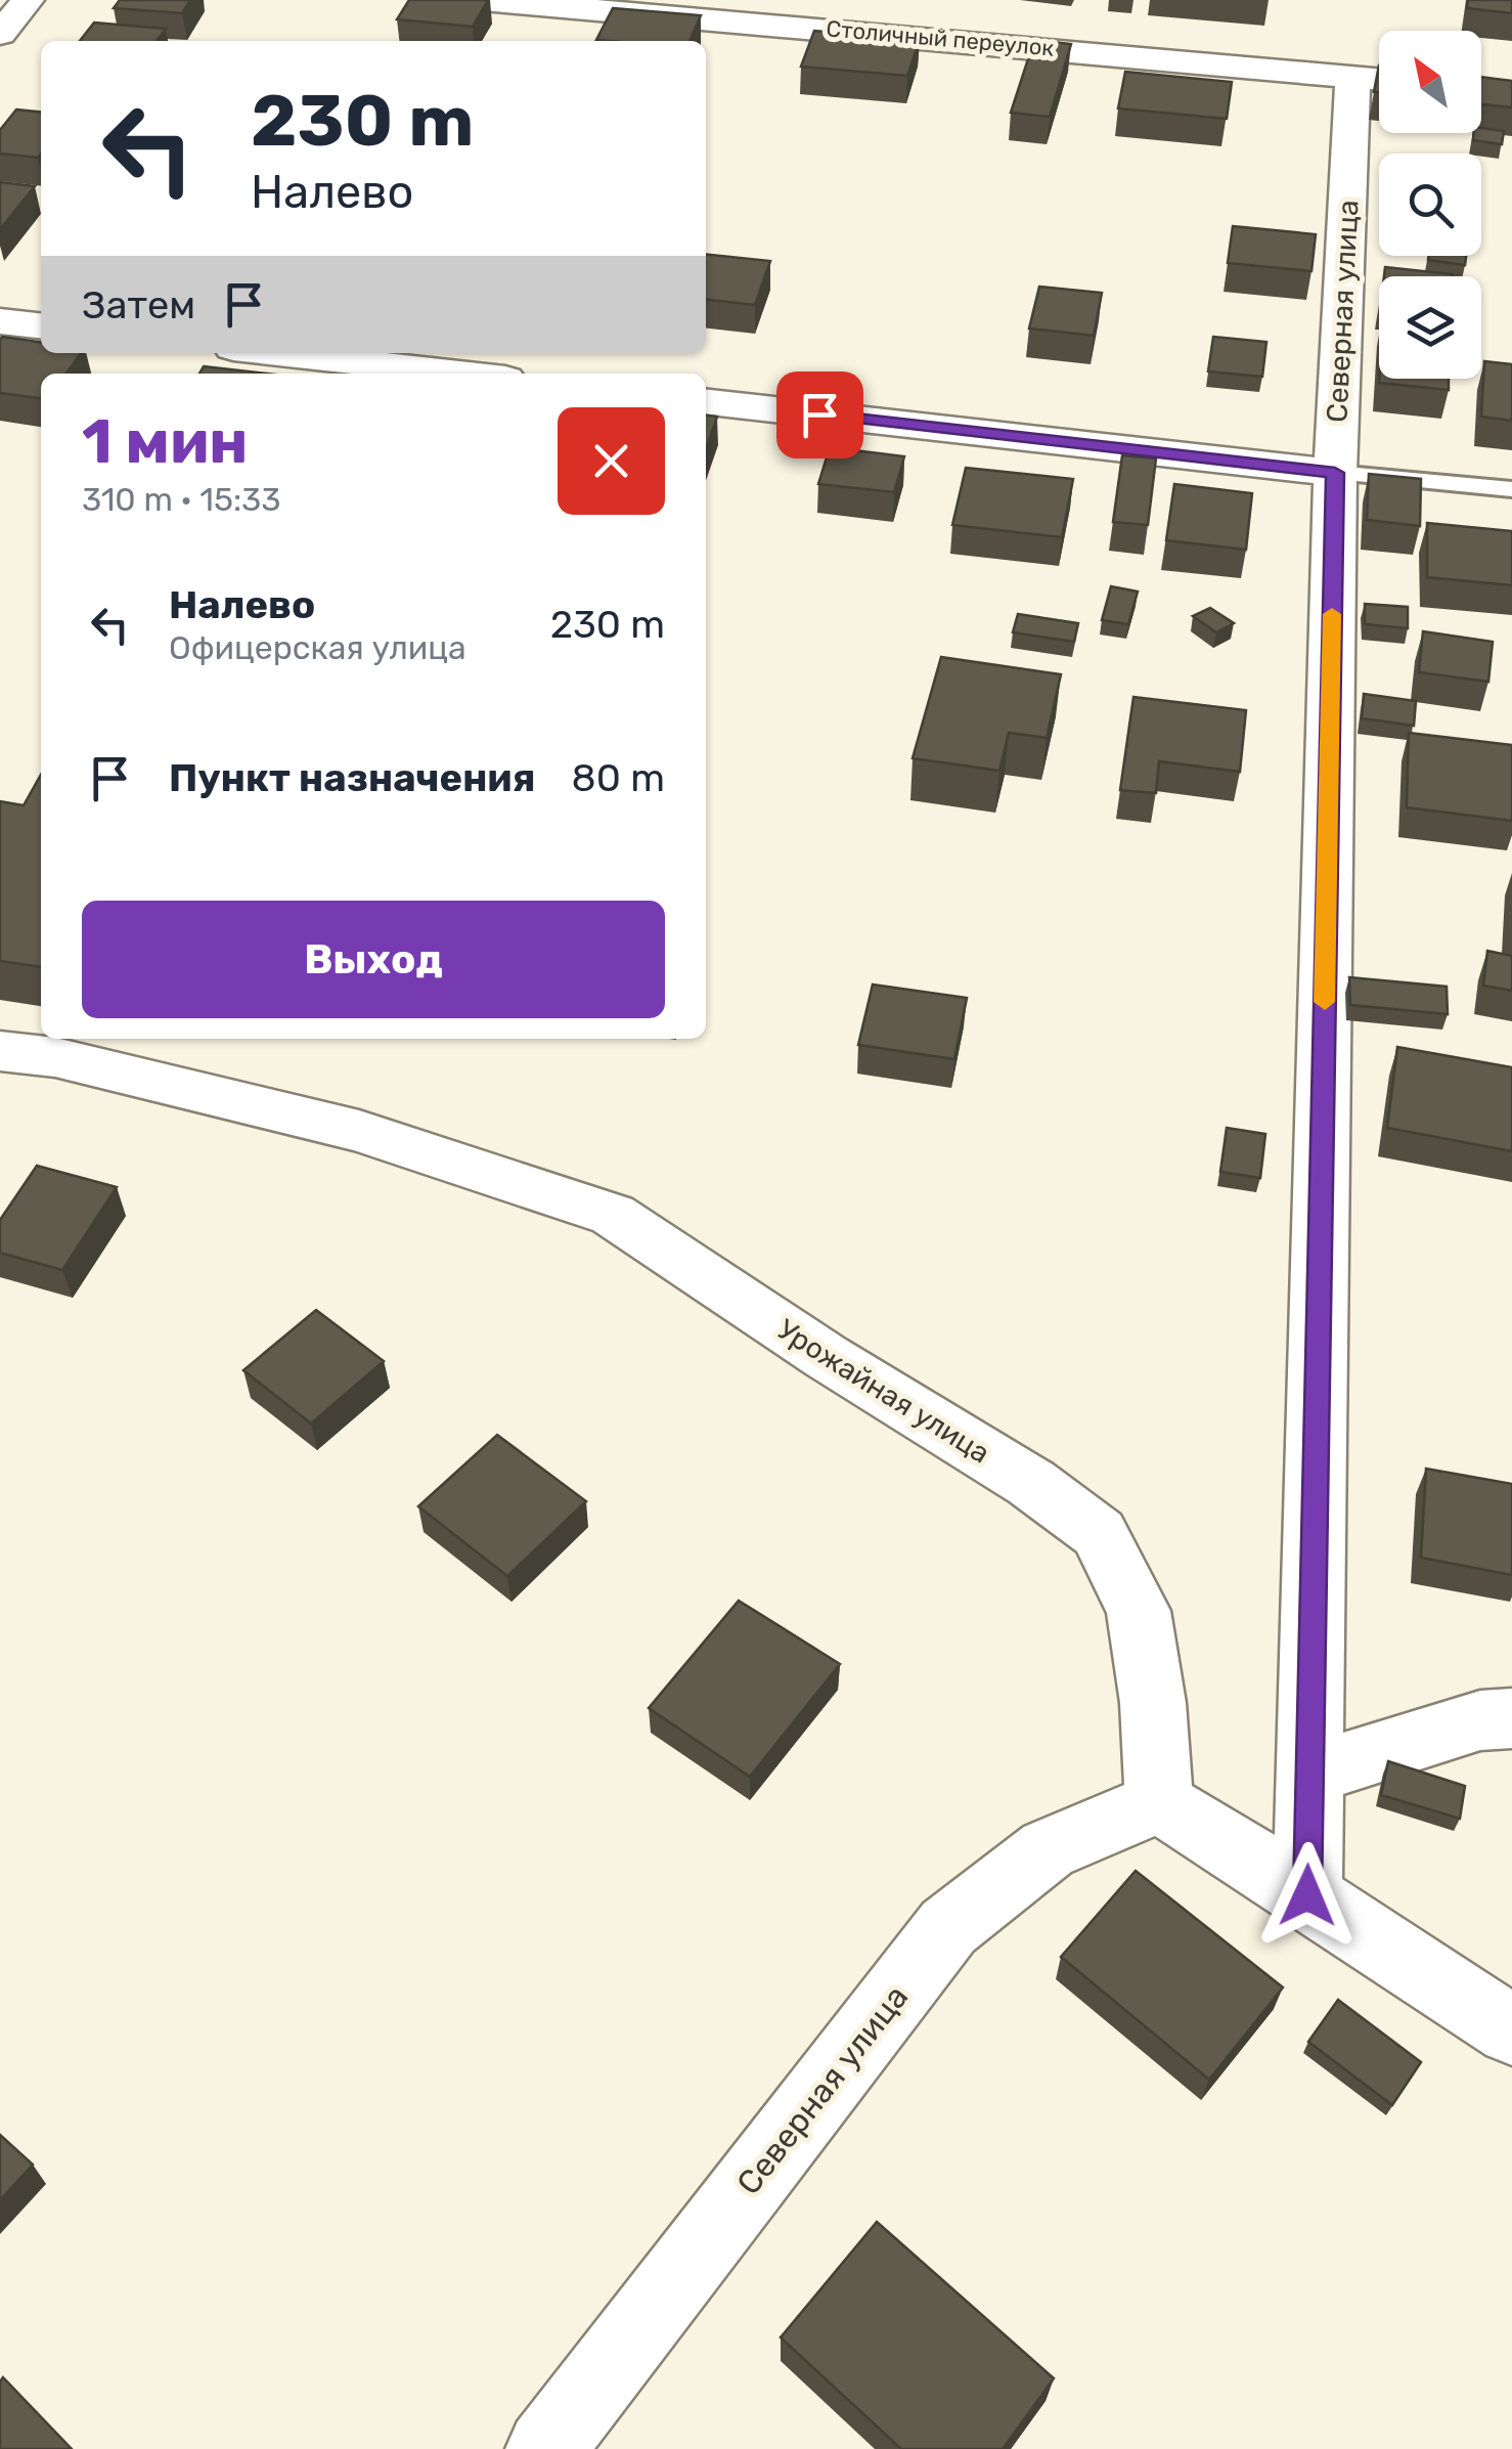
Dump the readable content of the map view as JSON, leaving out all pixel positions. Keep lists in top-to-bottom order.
{
  "streets": {
    "street": ["Столичный переулок", "Северная улица", "Урожайная улица"]
  },
  "crossings": [
    ["Столичный переулок", "Северная улица"],
    ["Северная улица", "Урожайная улица"]
  ],
  "north": "top left",
  "page": {
    "turn": ["230 m", "Налево"],
    "then": "Затем",
    "heading": ["1 мин", "310 m · 15:33"],
    "list": [
      {
        "name": "Налево",
        "note": "Офицерская улица",
        "value": "230 m"
      },
      {
        "name": "Пункт назначения",
        "value": "80 m"
      }
    ],
    "buttons": "Выход"
  }
}
